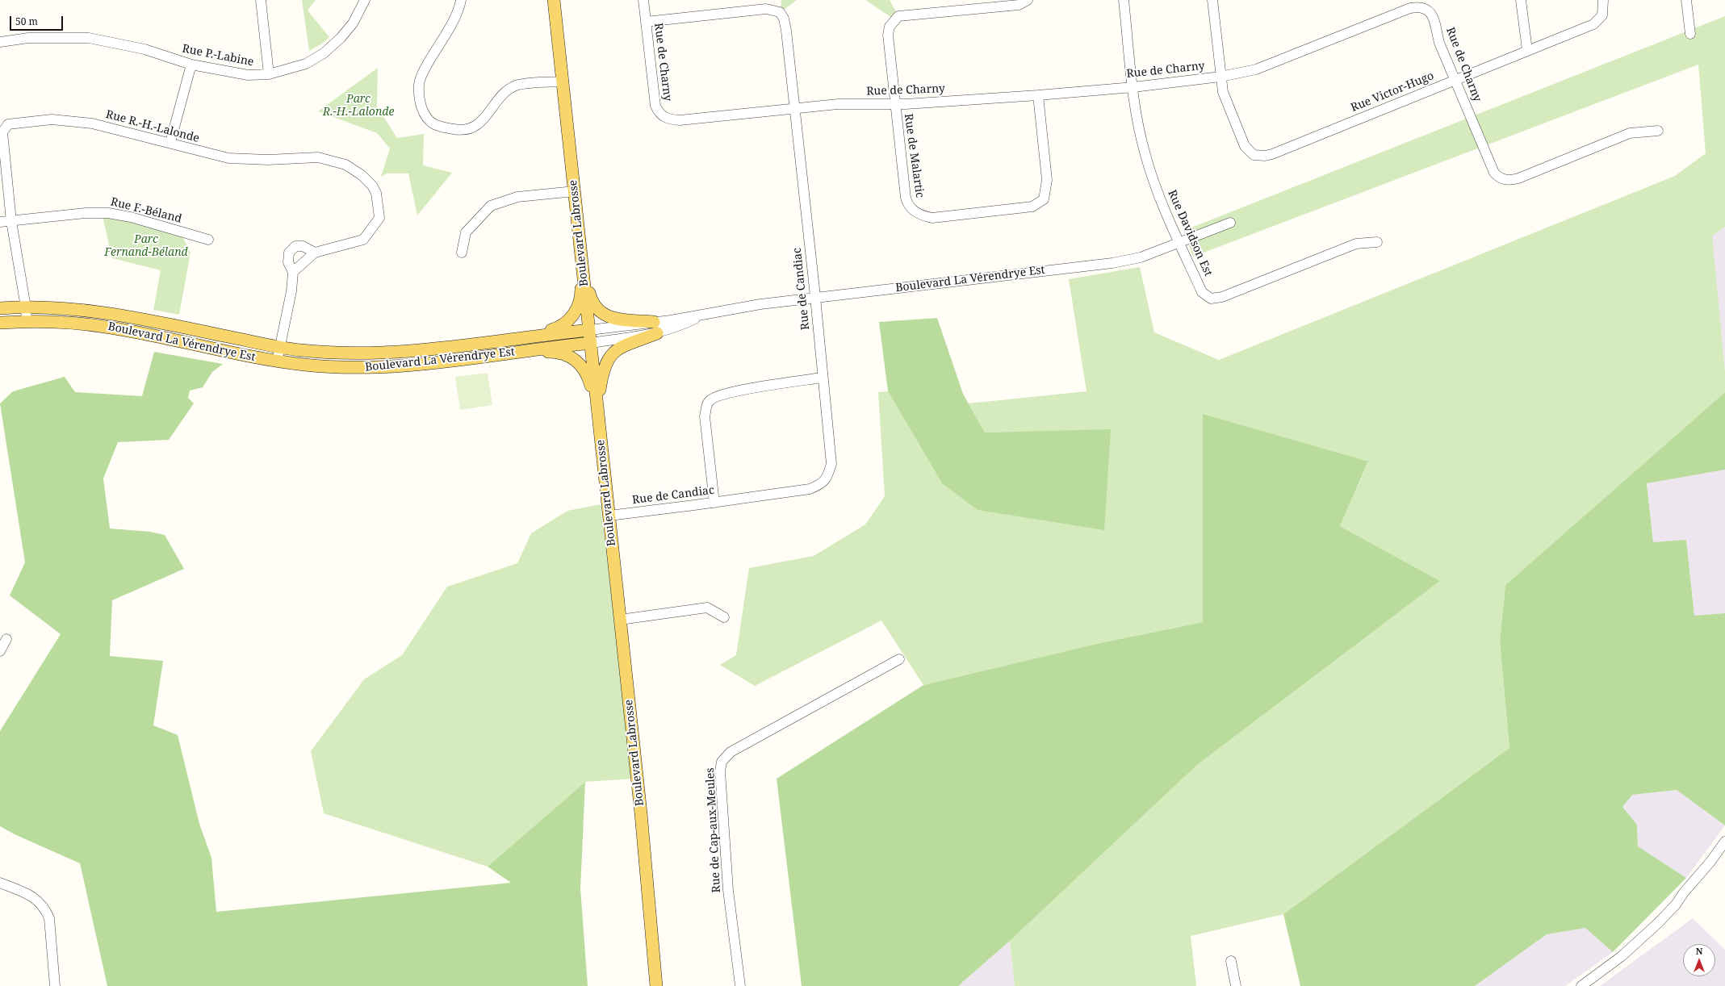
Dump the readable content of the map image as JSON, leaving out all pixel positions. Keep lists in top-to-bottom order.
{
  "streets": {
    "main road": ["Boulevard Labrosse", "Boulevard La Vérendrye Est"],
    "street": [
      "Rue P.-Labine",
      "Rue de Charny",
      "Rue Victor-Hugo",
      "Rue R.-H.-Lalonde",
      "Rue de Malartic",
      "Rue F.-Béland",
      "Rue Davidson Est",
      "Rue de Candiac",
      "Rue de Cap-aux-Meules"
    ]
  },
  "crossings": [
    ["Rue de Charny", "Rue Victor-Hugo"],
    ["Rue de Charny", "Rue de Malartic"],
    ["Rue de Charny", "Rue Davidson Est"],
    ["Rue de Charny", "Rue de Candiac"],
    ["Rue R.-H.-Lalonde", "Rue F.-Béland"],
    ["Rue R.-H.-Lalonde", "Boulevard La Vérendrye Est"],
    ["Boulevard Labrosse", "Boulevard La Vérendrye Est"],
    ["Boulevard Labrosse", "Rue de Candiac"],
    ["Rue Davidson Est", "Boulevard La Vérendrye Est"],
    ["Boulevard La Vérendrye Est", "Rue de Candiac"]
  ],
  "parks": ["Parc R.-H.-Lalonde", "Parc Fernand-Béland"],
  "scale_bar": "50 m",
  "north": "top"
}
